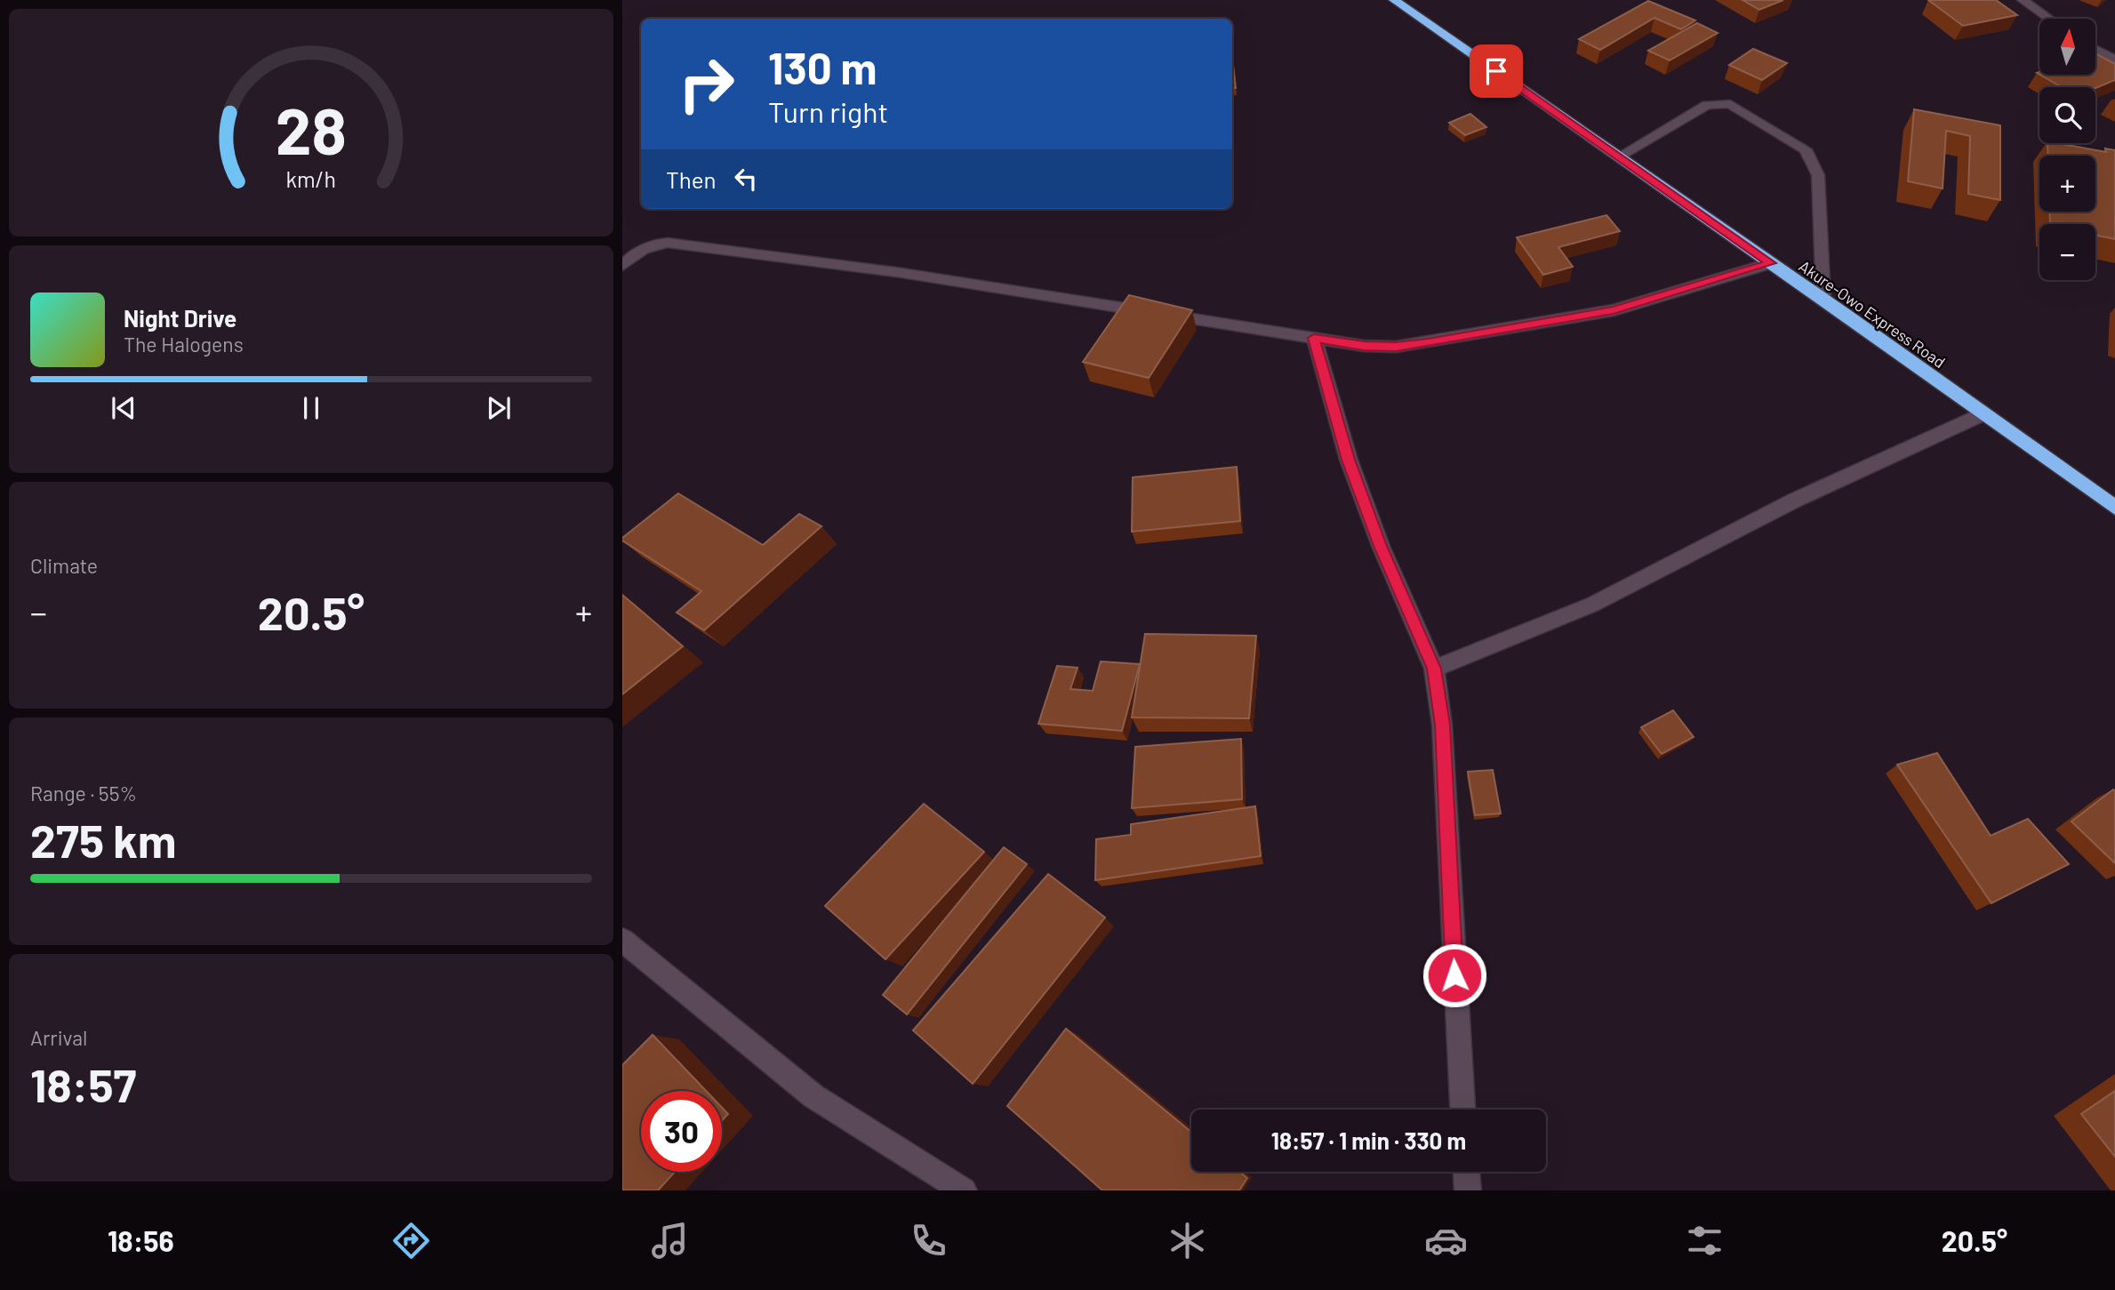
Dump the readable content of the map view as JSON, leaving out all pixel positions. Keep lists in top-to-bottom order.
{
  "streets": {
    "highway": ["Akure-Owo Express Road"]
  },
  "north": "top",
  "page": {
    "map_buttons": ["+", "−"],
    "turn": ["130 m", "Turn right"],
    "then": "Then",
    "song": ["Night Drive", "The Halogens"],
    "tile": [
      "Climate",
      ["Range · 55%", "275 km"],
      ["Arrival", "18:57"]
    ],
    "heat": ["−", "20.5°", "+"],
    "limit": "30",
    "trip": "18:57 · 1 min · 330 m",
    "tabs": ["18:56", "20.5°"],
    "gauge": ["28", "km/h"]
  }
}
